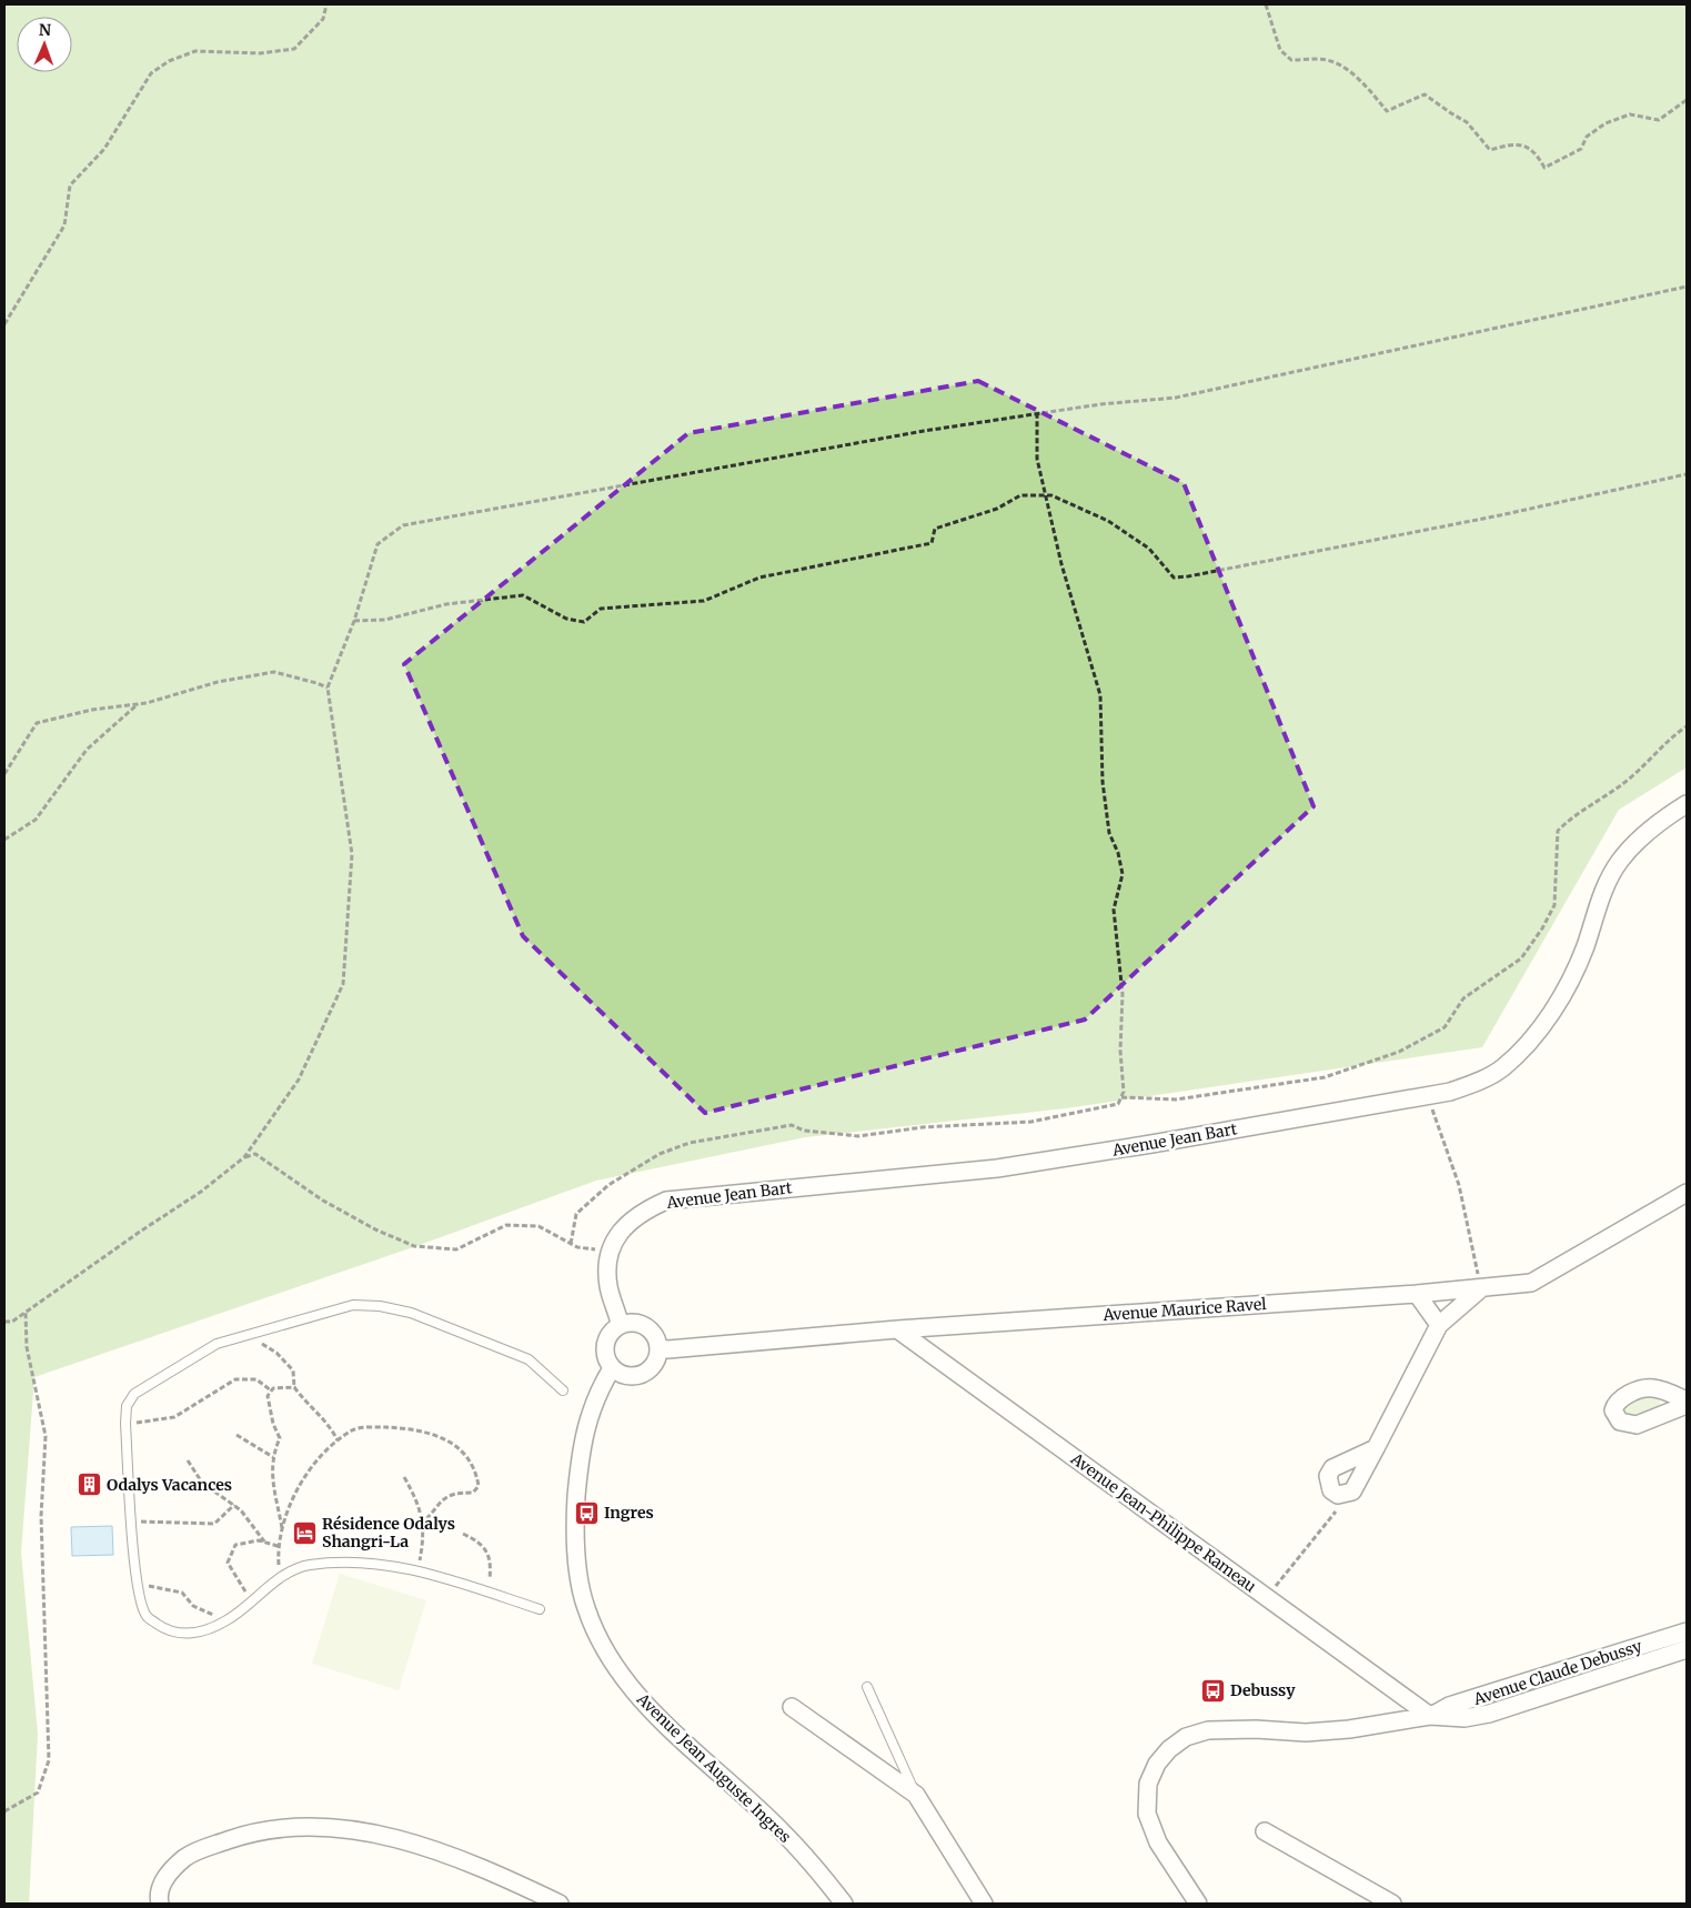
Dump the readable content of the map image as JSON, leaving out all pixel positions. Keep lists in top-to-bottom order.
{
  "streets": {
    "street": [
      "Avenue Jean Bart",
      "Avenue Maurice Ravel",
      "Avenue Jean-Philippe Rameau",
      "Avenue Claude Debussy",
      "Avenue Jean Auguste Ingres"
    ]
  },
  "crossings": [
    ["Avenue Jean Bart", "Avenue Maurice Ravel"],
    ["Avenue Jean Bart", "Avenue Jean Auguste Ingres"],
    ["Avenue Maurice Ravel", "Avenue Jean-Philippe Rameau"],
    ["Avenue Maurice Ravel", "Avenue Jean Auguste Ingres"],
    ["Avenue Jean-Philippe Rameau", "Avenue Claude Debussy"]
  ],
  "places": {
    "building": ["Odalys Vacances"],
    "bus stop": ["Ingres", "Debussy"],
    "hotel": ["Résidence Odalys Shangri-La"]
  },
  "north": "top"
}
